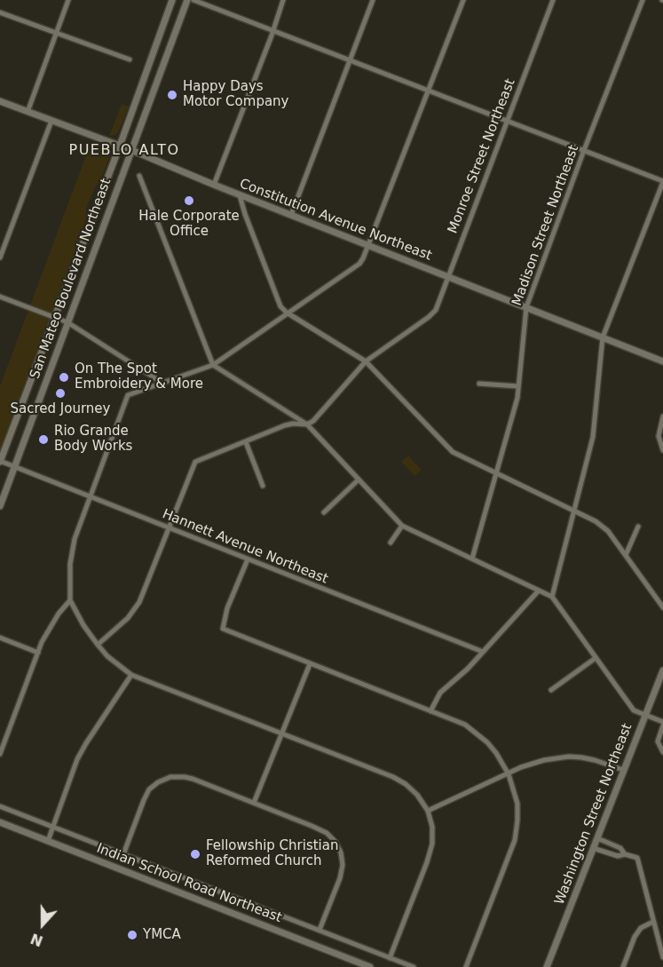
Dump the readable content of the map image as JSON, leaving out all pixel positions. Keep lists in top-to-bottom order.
{
  "streets": {
    "street": [
      "Monroe Street Northeast",
      "Constitution Avenue Northeast",
      "Madison Street Northeast",
      "San Mateo Boulevard Northeast",
      "Hannett Avenue Northeast",
      "Washington Street Northeast",
      "Indian School Road Northeast"
    ]
  },
  "crossings": [
    ["Monroe Street Northeast", "Constitution Avenue Northeast"],
    ["Constitution Avenue Northeast", "Madison Street Northeast"],
    ["Constitution Avenue Northeast", "San Mateo Boulevard Northeast"],
    ["San Mateo Boulevard Northeast", "Hannett Avenue Northeast"]
  ],
  "districts": ["PUEBLO ALTO"],
  "places": [
    "Happy Days Motor Company",
    "Hale Corporate Office",
    "On The Spot Embroidery & More",
    "Sacred Journey",
    "Rio Grande Body Works",
    "Fellowship Christian Reformed Church",
    "YMCA"
  ],
  "north": "bottom"
}
